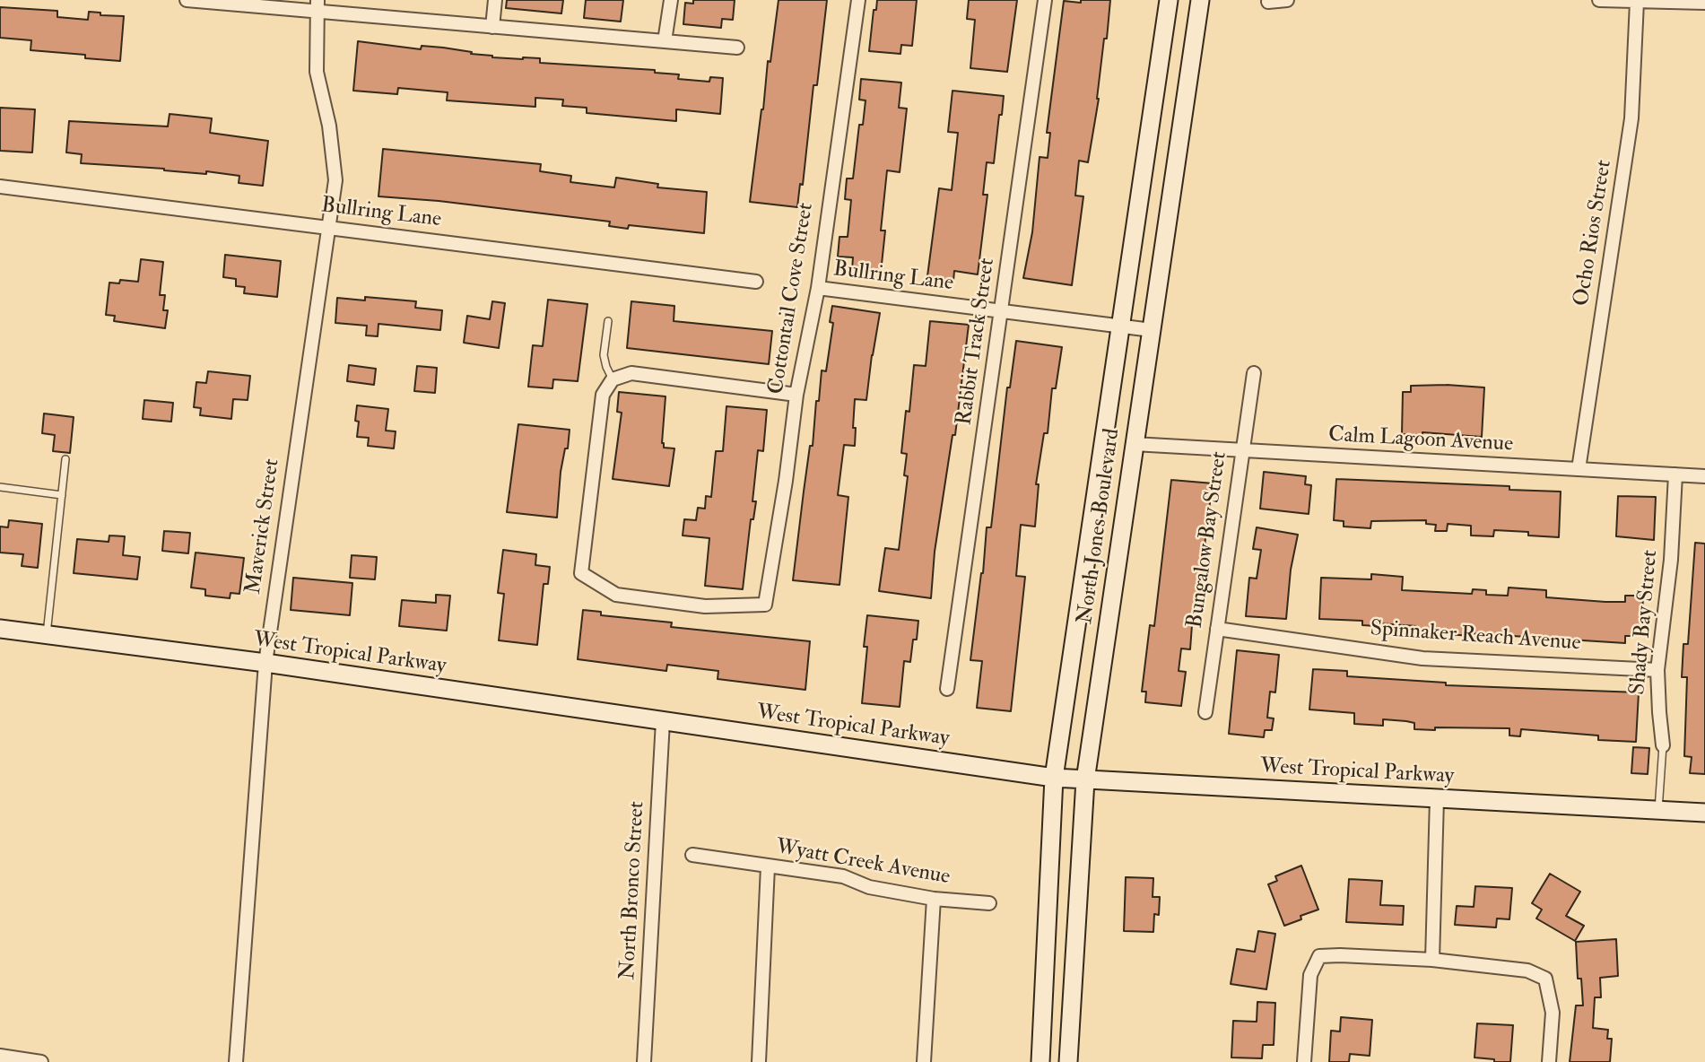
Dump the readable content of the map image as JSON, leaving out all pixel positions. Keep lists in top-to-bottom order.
{
  "streets": {
    "main road": ["North Jones Boulevard", "West Tropical Parkway"],
    "street": [
      "Bullring Lane",
      "Ocho Rios Street",
      "Cottontail Cove Street",
      "Rabbit Track Street",
      "Calm Lagoon Avenue",
      "Maverick Street",
      "Bungalow Bay Street",
      "Shady Bay Street",
      "Spinnaker Reach Avenue",
      "Wyatt Creek Avenue",
      "North Bronco Street"
    ]
  },
  "crossings": [
    ["Bullring Lane", "Cottontail Cove Street"],
    ["Bullring Lane", "Rabbit Track Street"],
    ["Bullring Lane", "Maverick Street"],
    ["Bullring Lane", "North Jones Boulevard"],
    ["Ocho Rios Street", "Calm Lagoon Avenue"],
    ["Calm Lagoon Avenue", "North Jones Boulevard"],
    ["Calm Lagoon Avenue", "Bungalow Bay Street"],
    ["Calm Lagoon Avenue", "Shady Bay Street"],
    ["Maverick Street", "West Tropical Parkway"],
    ["North Jones Boulevard", "West Tropical Parkway"],
    ["Bungalow Bay Street", "Spinnaker Reach Avenue"],
    ["Shady Bay Street", "Spinnaker Reach Avenue"],
    ["Shady Bay Street", "West Tropical Parkway"],
    ["West Tropical Parkway", "North Bronco Street"]
  ]
}
